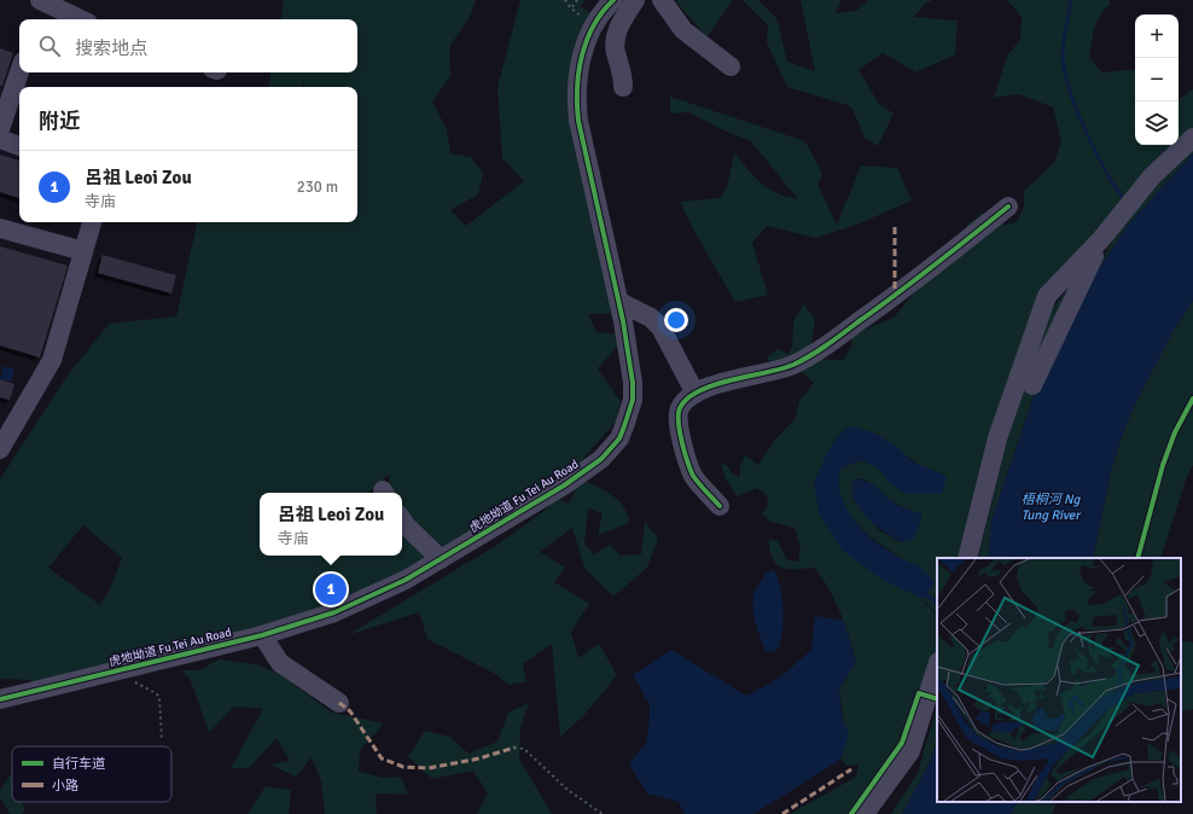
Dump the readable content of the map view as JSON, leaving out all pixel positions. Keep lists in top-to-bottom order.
{
  "streets": {
    "street": ["虎地坳道 Fu Tei Au Road"]
  },
  "water": ["梧桐河 Ng Tung River"],
  "legend": ["自行车道", "小路"],
  "page": {
    "map_buttons": ["+", "−"],
    "search": "搜索地点",
    "heading": "附近",
    "list": [
      {
        "mark": "1",
        "name": "呂祖 Leoi Zou",
        "note": "寺庙",
        "value": "230 m"
      }
    ],
    "popup": ["呂祖 Leoi Zou", "寺庙"],
    "pins": "1"
  }
}
